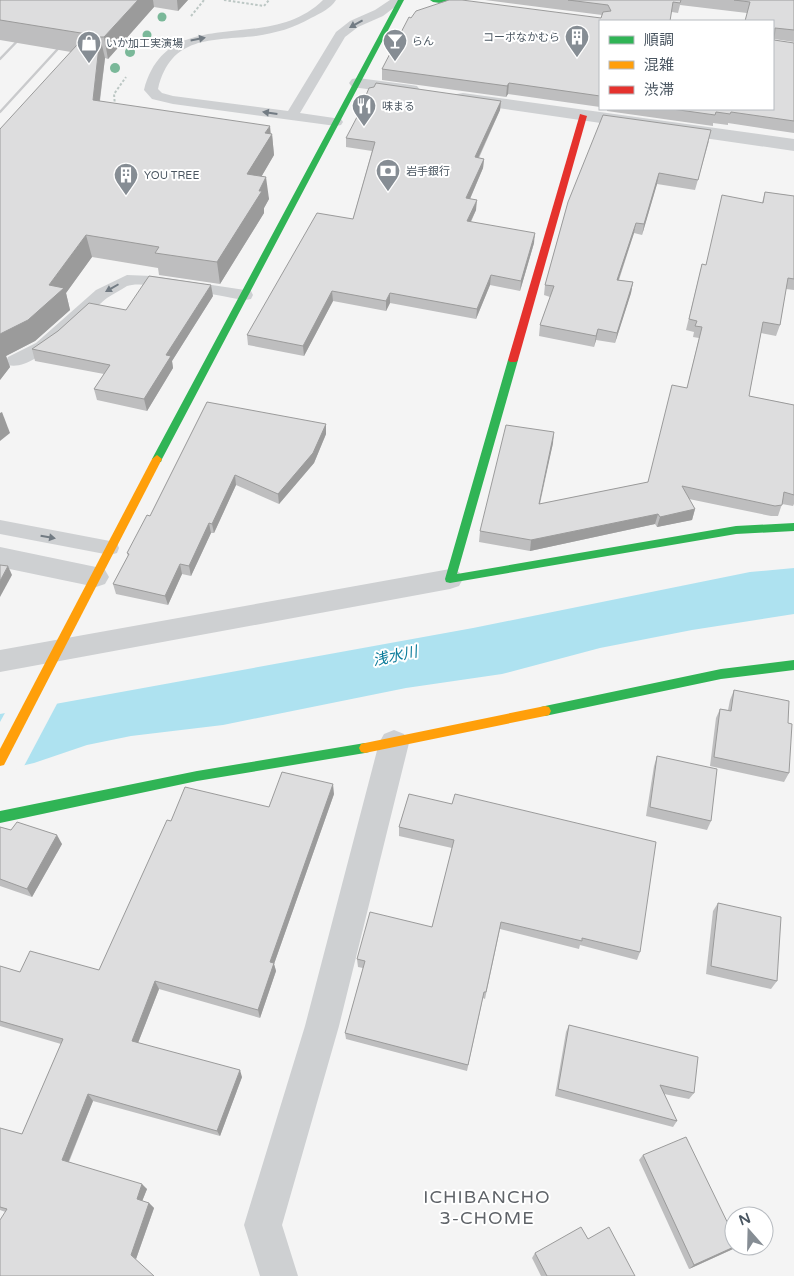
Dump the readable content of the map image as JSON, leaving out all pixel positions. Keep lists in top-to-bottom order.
{
  "districts": ["ICHIBANCHO 3-CHOME"],
  "water": ["浅水川"],
  "places": {
    "building": ["コーポなかむら", "YOU TREE"],
    "bar": ["らん"],
    "shop": ["いか加工実演場"],
    "restaurant": ["味まる"],
    "bank": ["岩手銀行"]
  },
  "legend": ["順調", "混雑", "渋滞"],
  "north": "top"
}
